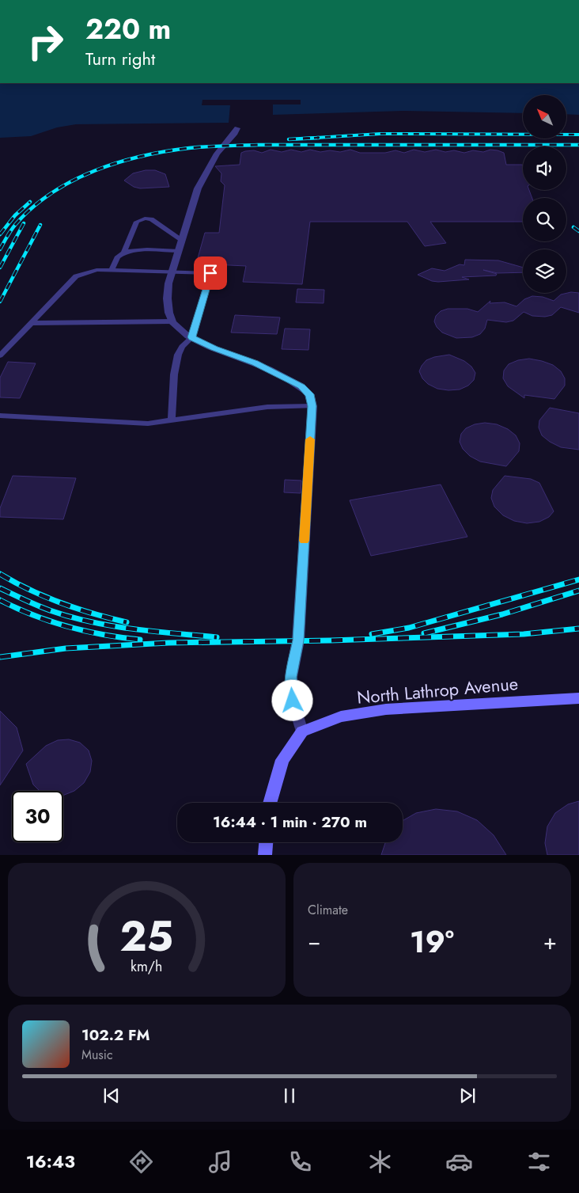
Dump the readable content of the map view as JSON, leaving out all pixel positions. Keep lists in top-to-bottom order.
{
  "streets": {
    "street": ["North Lathrop Avenue"]
  },
  "north": "top left",
  "page": {
    "turn": ["220 m", "Turn right"],
    "limit": "30",
    "trip": "16:44 · 1 min · 270 m",
    "tile": "Climate",
    "heat": ["−", "19°", "+"],
    "song": ["102.2 FM", "Music"],
    "tabs": "16:43",
    "gauge": ["25", "km/h"]
  }
}
